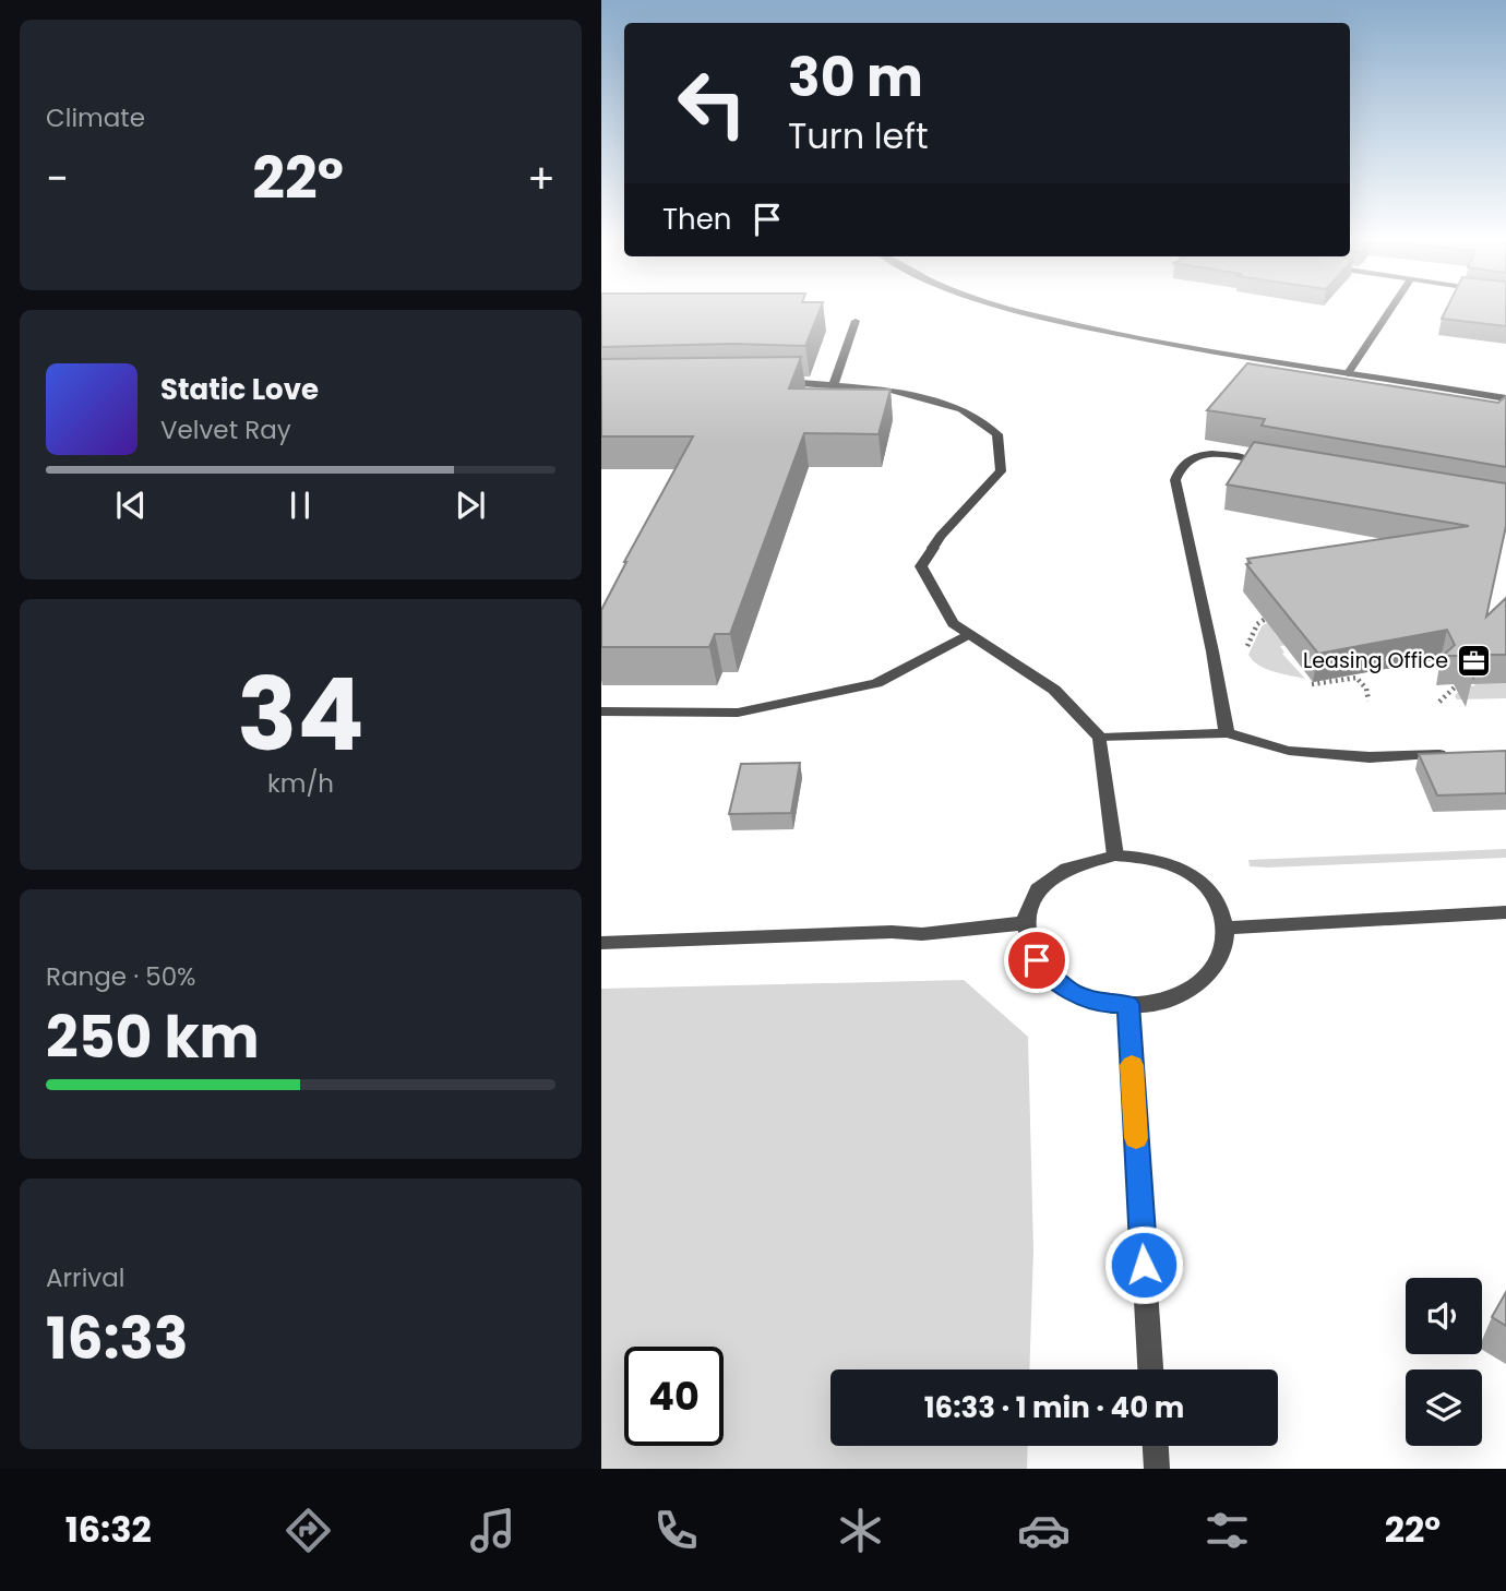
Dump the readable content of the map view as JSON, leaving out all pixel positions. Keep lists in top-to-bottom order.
{
  "places": {
    "office": ["Leasing Office"]
  },
  "page": {
    "tile": [
      "Climate",
      ["34", "km/h"],
      ["Range · 50%", "250 km"],
      ["Arrival", "16:33"]
    ],
    "turn": ["30 m", "Turn left"],
    "heat": ["−", "22°", "+"],
    "then": "Then",
    "song": ["Static Love", "Velvet Ray"],
    "limit": "40",
    "trip": "16:33 · 1 min · 40 m",
    "tabs": ["16:32", "22°"]
  }
}
